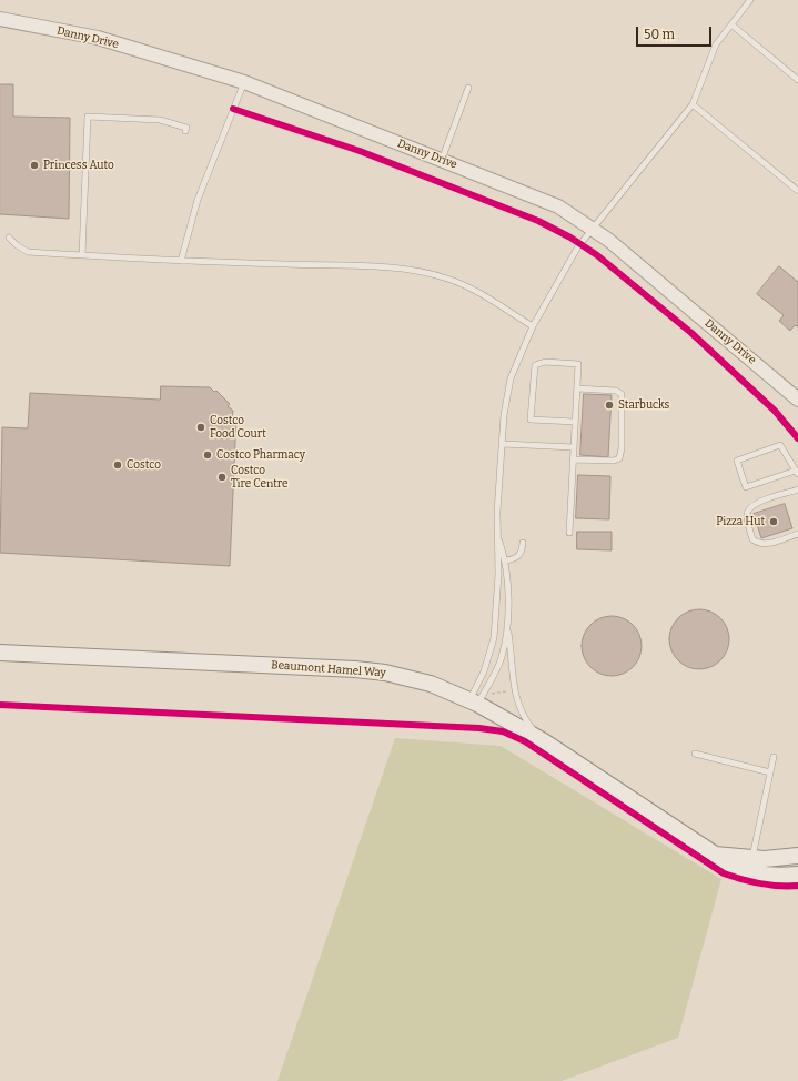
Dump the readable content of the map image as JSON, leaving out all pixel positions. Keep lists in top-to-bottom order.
{
  "streets": {
    "main road": ["Beaumont Hamel Way"],
    "street": ["Danny Drive"]
  },
  "places": [
    "Princess Auto",
    "Starbucks",
    "Costco Food Court",
    "Costco Pharmacy",
    "Costco",
    "Costco Tire Centre",
    "Pizza Hut"
  ],
  "scale_bar": "50 m"
}
